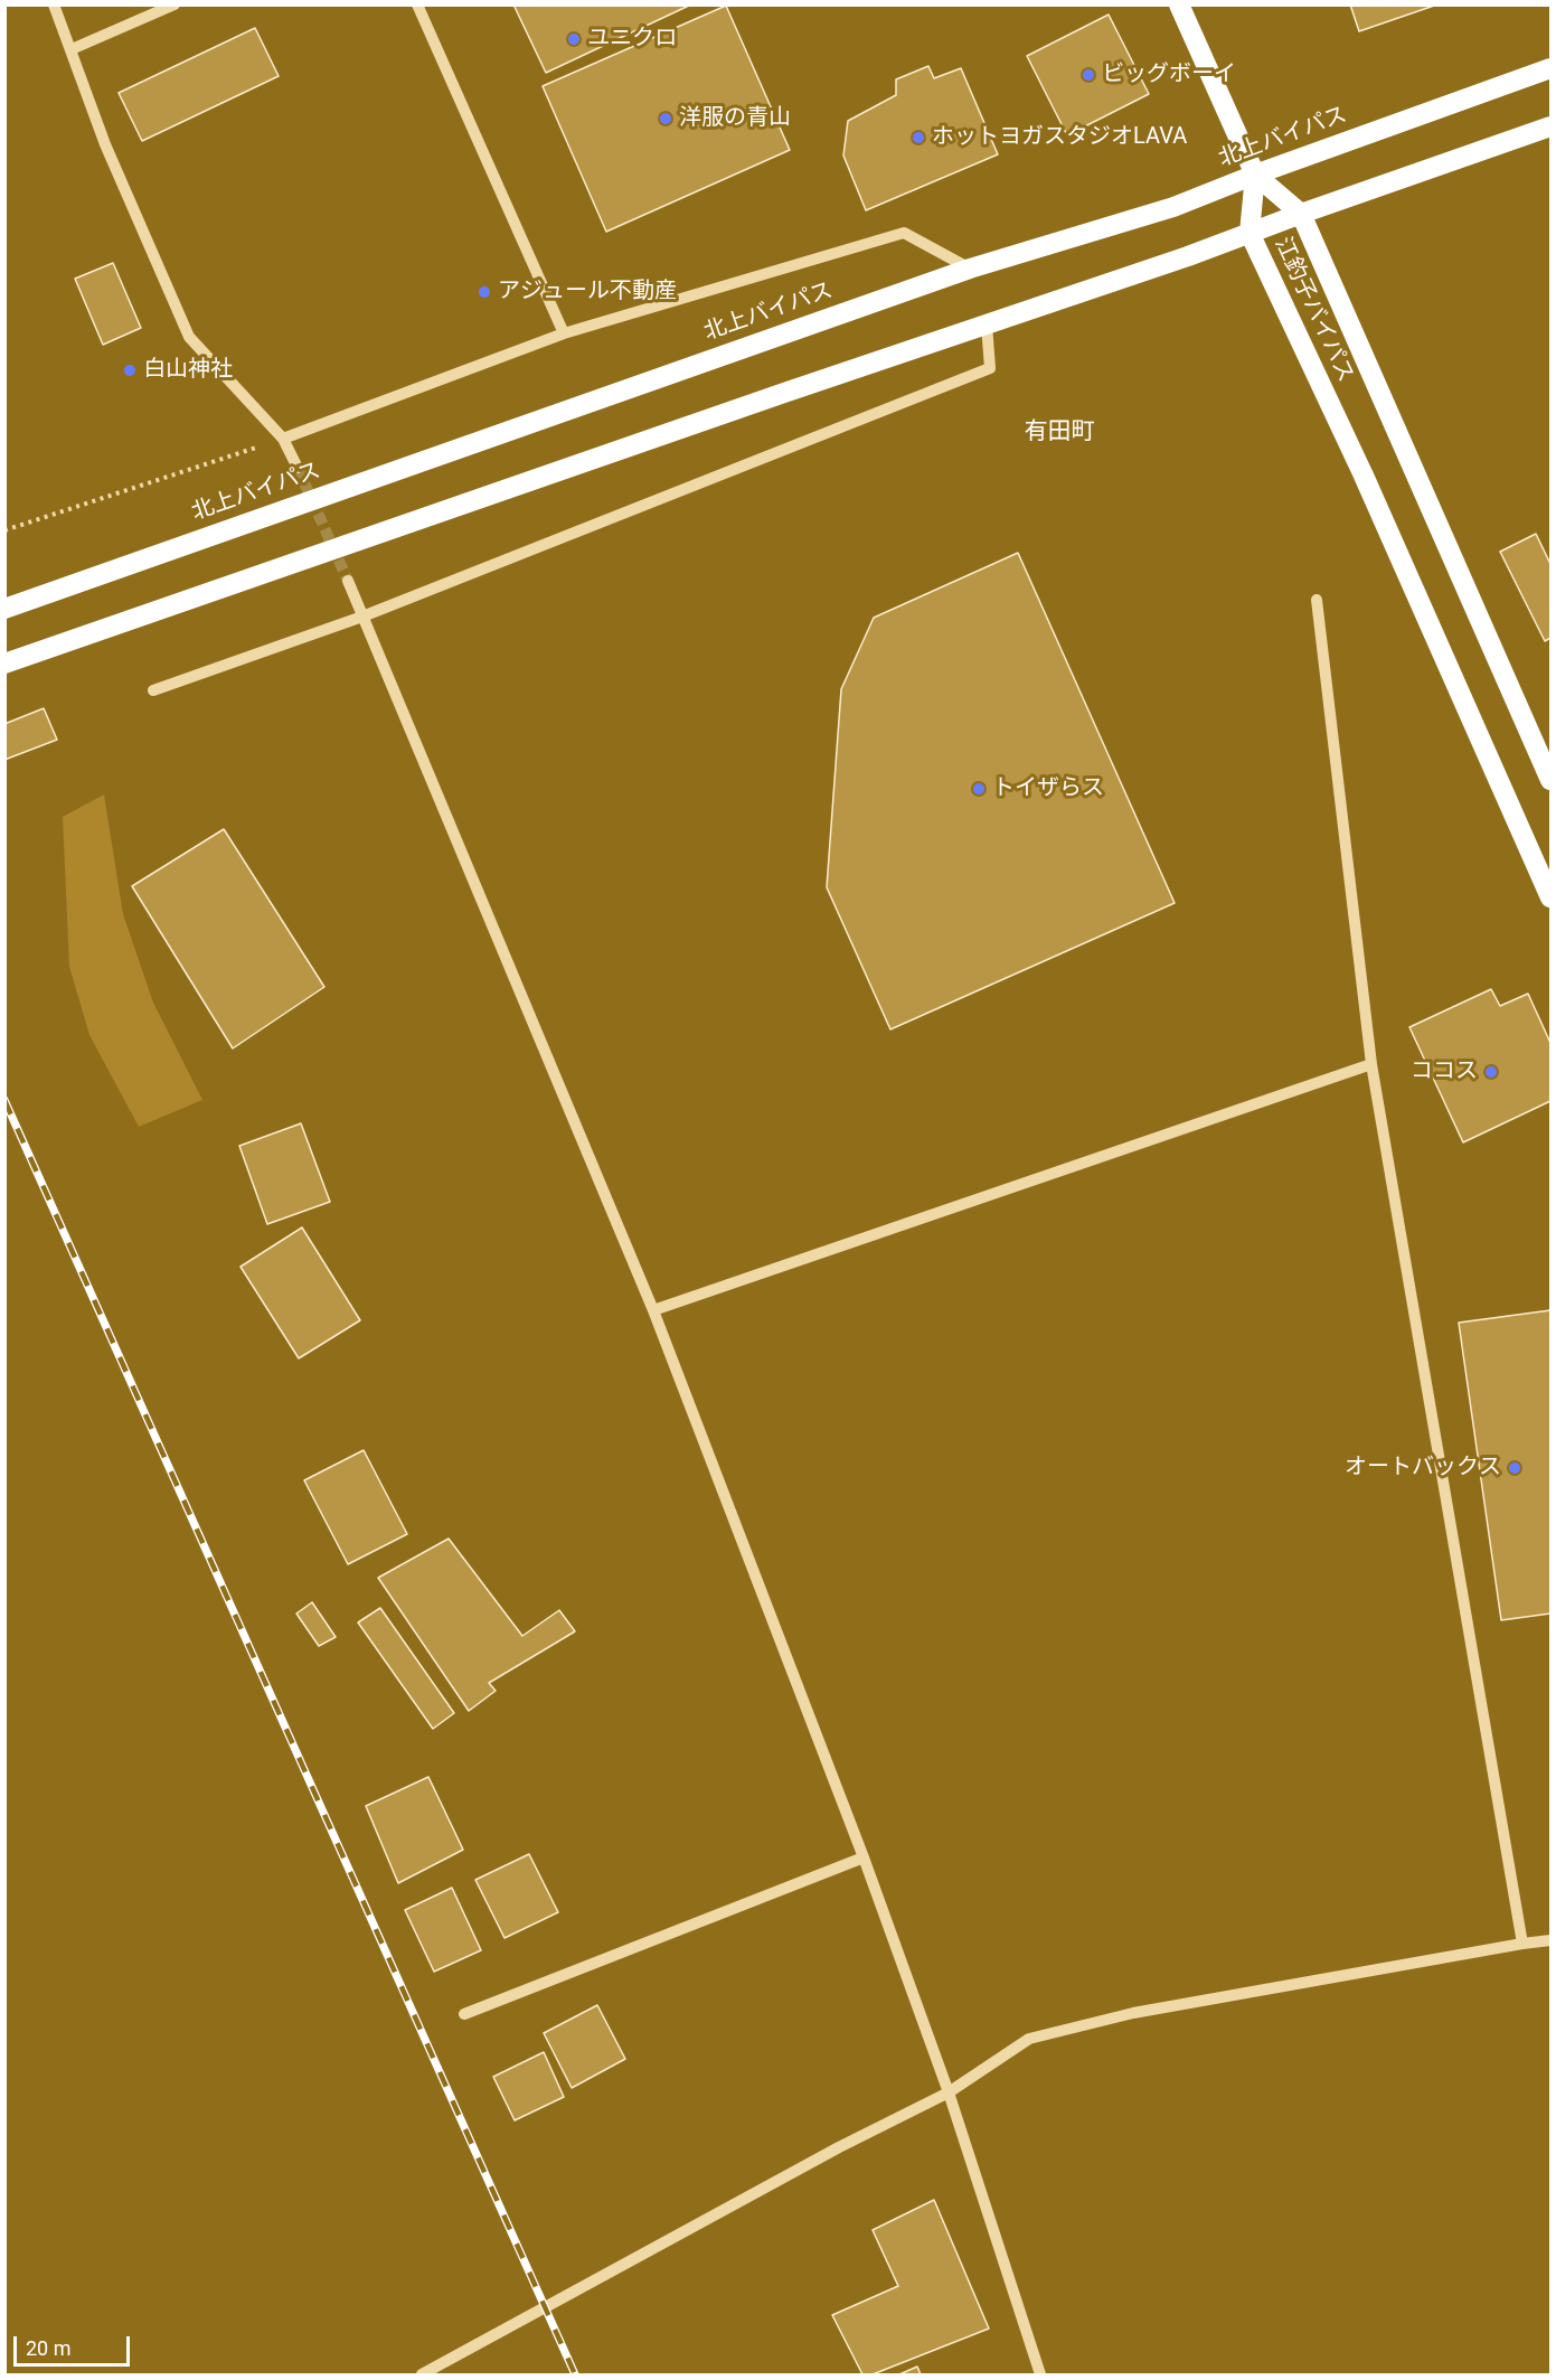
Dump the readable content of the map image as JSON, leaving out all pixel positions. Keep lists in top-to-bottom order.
{
  "streets": {
    "highway": ["北上バイパス", "江釣子バイパス"]
  },
  "crossings": [
    ["北上バイパス", "江釣子バイパス"]
  ],
  "districts": ["有田町"],
  "places": [
    "ユニクロ",
    "ビッグボーイ",
    "洋服の青山",
    "ホットヨガスタジオLAVA",
    "アジュール不動産",
    "白山神社",
    "トイザらス",
    "ココス",
    "オートバックス"
  ],
  "scale_bar": "20 m"
}
